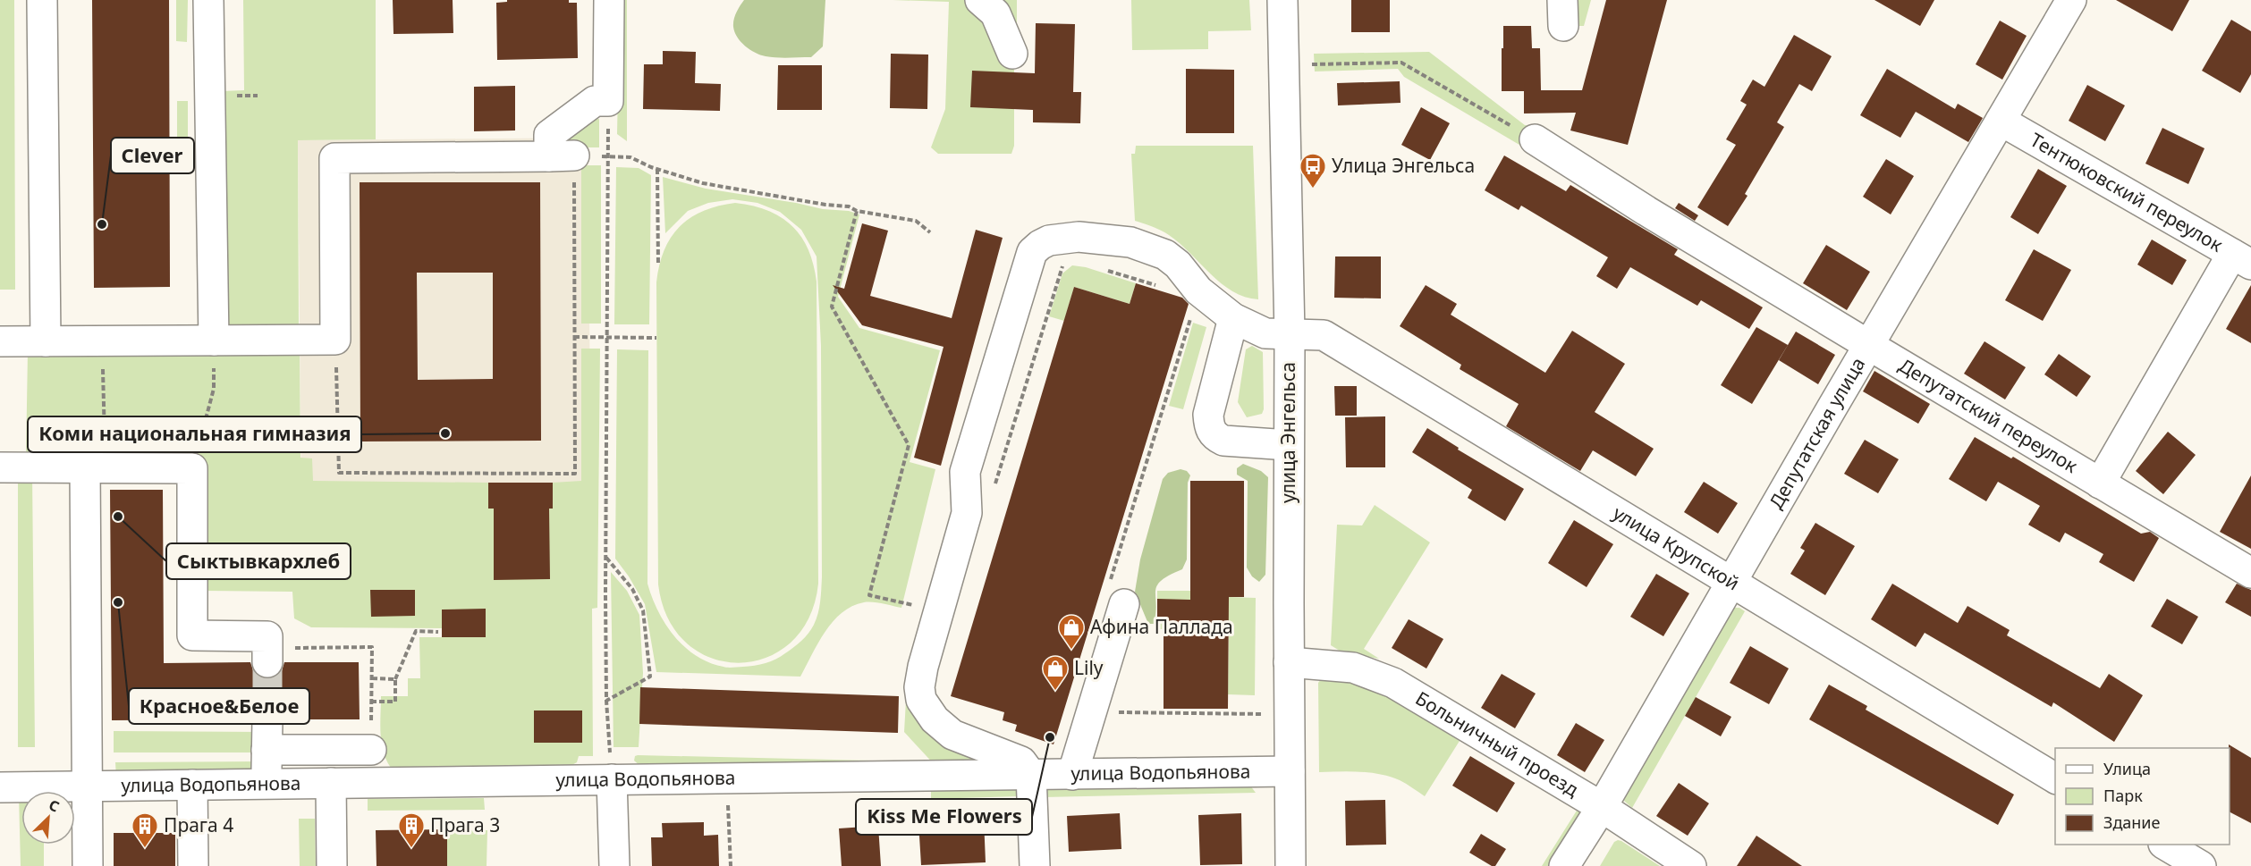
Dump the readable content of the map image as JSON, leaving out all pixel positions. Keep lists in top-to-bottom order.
{
  "streets": {
    "street": [
      "Тентюковский переулок",
      "Депутатский переулок",
      "улица Энгельса",
      "Депутатская улица",
      "улица Крупской",
      "Больничный проезд",
      "улица Водопьянова"
    ]
  },
  "crossings": [
    ["Тентюковский переулок", "Депутатская улица"],
    ["Депутатский переулок", "Депутатская улица"],
    ["улица Энгельса", "улица Крупской"],
    ["улица Энгельса", "Больничный проезд"],
    ["улица Энгельса", "улица Водопьянова"],
    ["Депутатская улица", "улица Крупской"],
    ["Депутатская улица", "Больничный проезд"],
    ["улица Крупской", "улица Водопьянова"]
  ],
  "places": {
    "bus stop": ["Улица Энгельса"],
    "other": [
      "Clever",
      "Коми национальная гимназия",
      "Сыктывкархлеб",
      "Красное&Белое",
      "Kiss Me Flowers"
    ],
    "shop": ["Афина Паллада", "Lily"],
    "building": ["Прага 4", "Прага 3"]
  },
  "legend": ["Улица", "Парк", "Здание"],
  "north": "top right"
}
